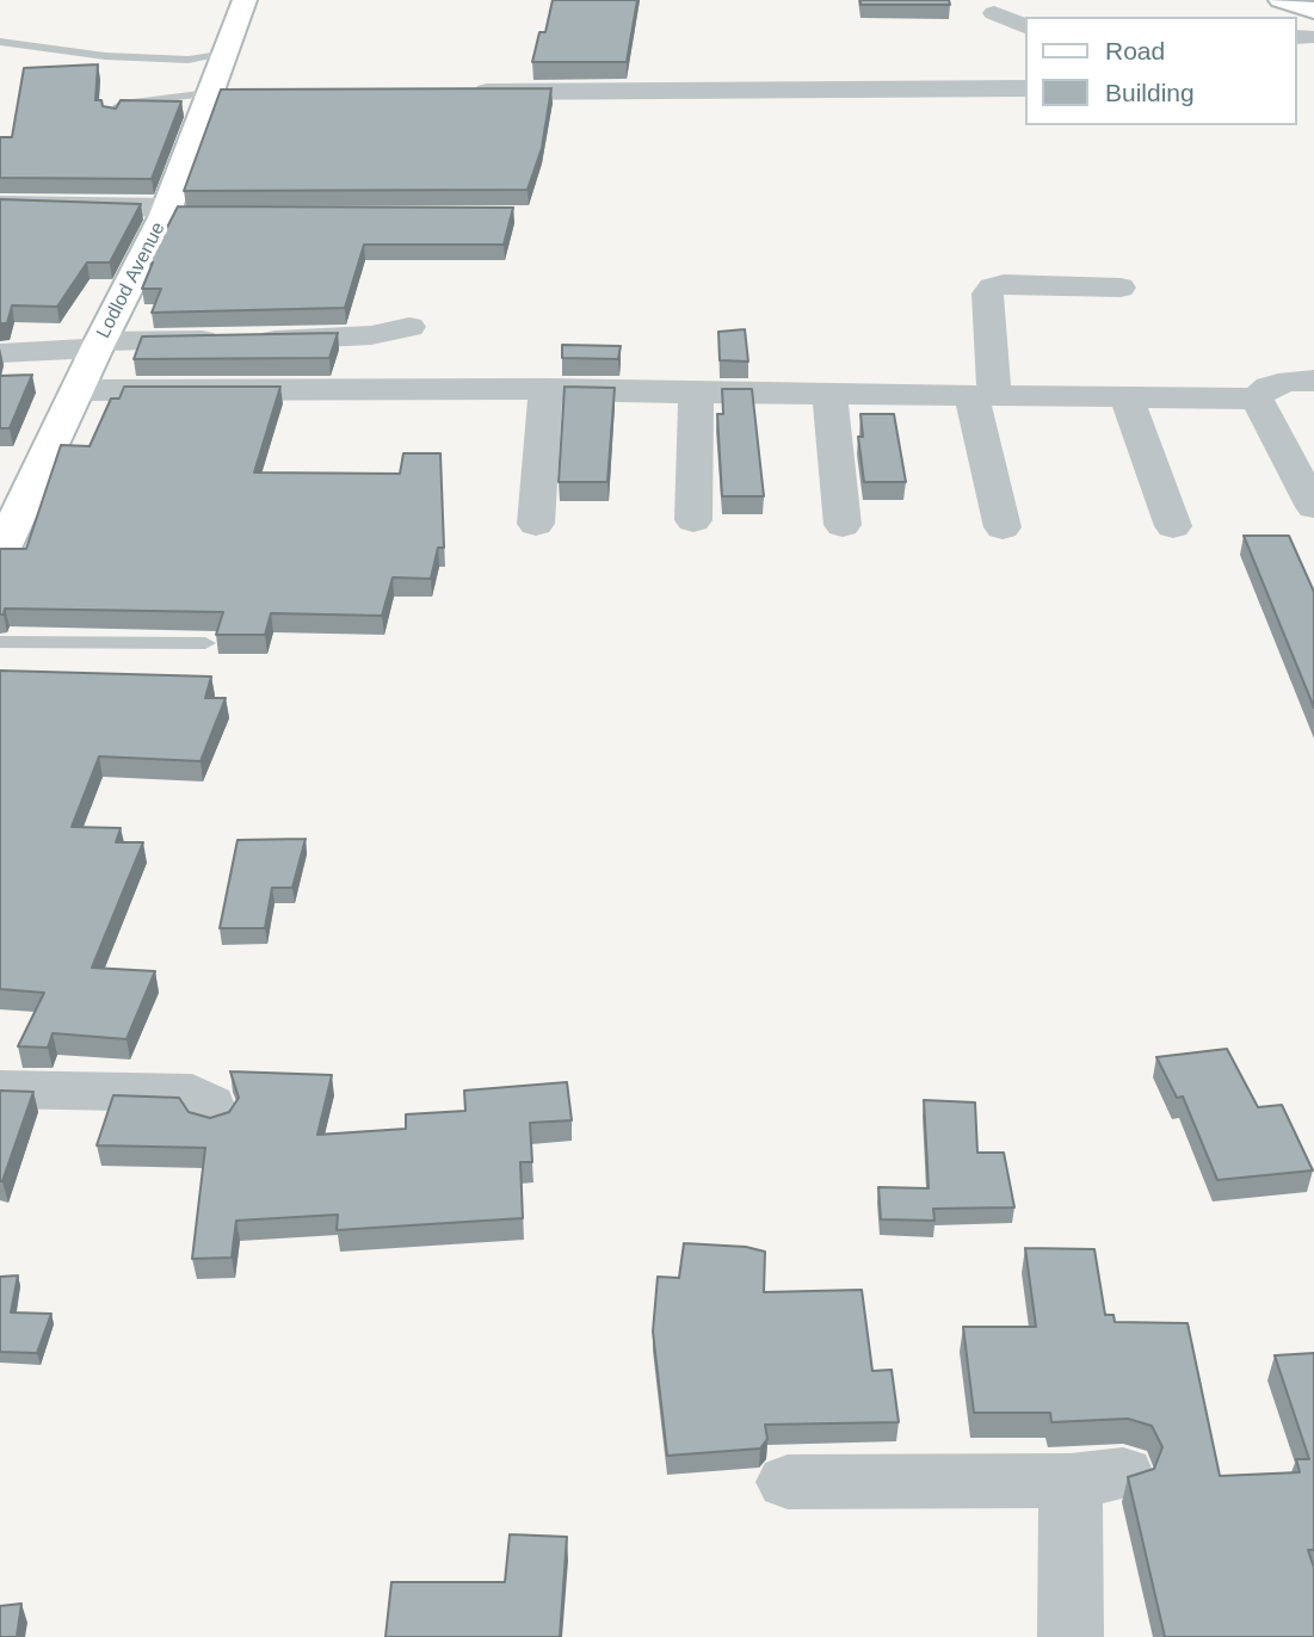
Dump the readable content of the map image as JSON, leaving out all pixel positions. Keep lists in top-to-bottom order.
{
  "streets": {
    "main road": ["Lodlod Avenue"]
  },
  "legend": ["Road", "Building"]
}
